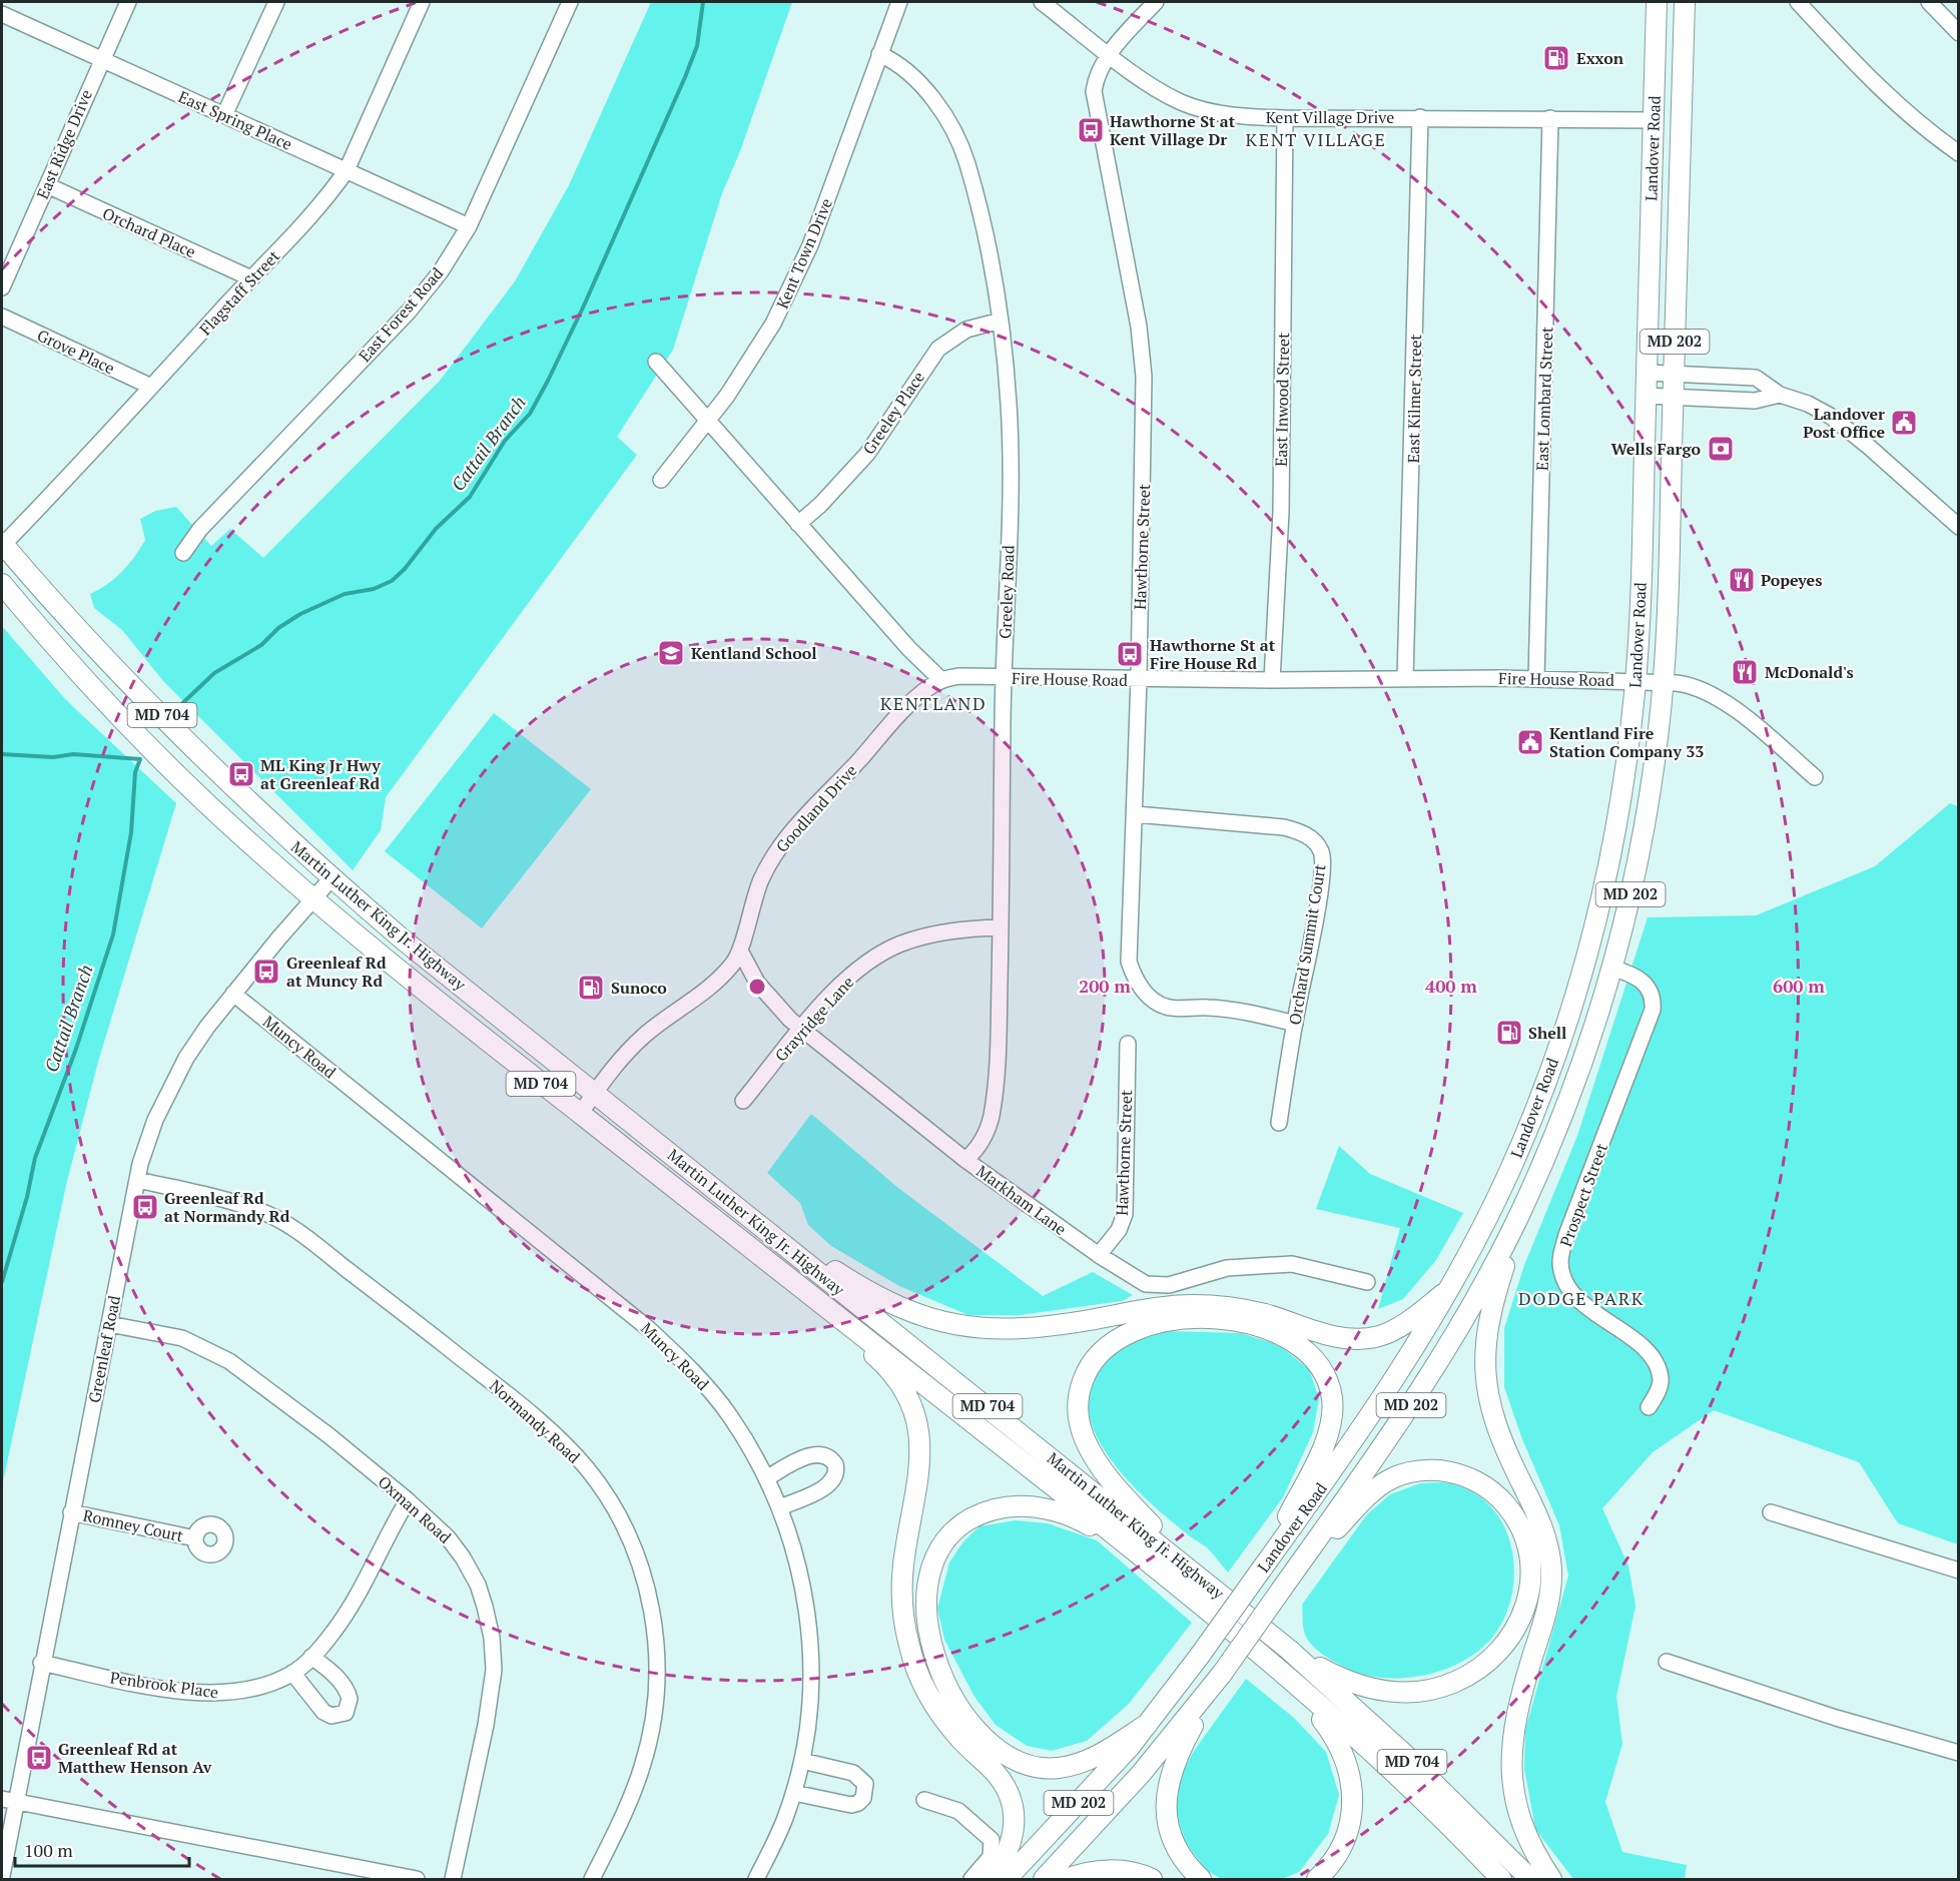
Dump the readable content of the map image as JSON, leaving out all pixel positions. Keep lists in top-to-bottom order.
{
  "streets": {
    "main road": [
      "Landover Road",
      "MD 202",
      "MD 704",
      "Martin Luther King Jr. Highway"
    ],
    "street": [
      "Kent Village Drive",
      "East Spring Place",
      "East Ridge Drive",
      "Orchard Place",
      "Kent Town Drive",
      "Flagstaff Street",
      "East Forest Road",
      "Grove Place",
      "East Kilmer Street",
      "East Lombard Street",
      "East Inwood Street",
      "Greeley Place",
      "Hawthorne Street",
      "Greeley Road",
      "Fire House Road",
      "Goodland Drive",
      "Orchard Summit Court",
      "Grayridge Lane",
      "Muncy Road",
      "Prospect Street",
      "Markham Lane",
      "Greenleaf Road",
      "Normandy Road",
      "Oxman Road",
      "Romney Court",
      "Penbrook Place"
    ]
  },
  "crossings": [
    ["Kent Village Drive", "Landover Road"],
    ["Kent Village Drive", "East Kilmer Street"],
    ["Kent Village Drive", "East Lombard Street"],
    ["Kent Village Drive", "East Inwood Street"],
    ["Kent Village Drive", "Hawthorne Street"],
    ["East Spring Place", "East Ridge Drive"],
    ["East Spring Place", "Flagstaff Street"],
    ["East Spring Place", "East Forest Road"],
    ["East Ridge Drive", "Orchard Place"],
    ["Landover Road", "Fire House Road"],
    ["Landover Road", "Prospect Street"],
    ["Orchard Place", "Flagstaff Street"],
    ["Kent Town Drive", "Greeley Road"],
    ["Flagstaff Street", "Grove Place"],
    ["Flagstaff Street", "Martin Luther King Jr. Highway"],
    ["East Kilmer Street", "Fire House Road"],
    ["East Lombard Street", "Fire House Road"],
    ["East Inwood Street", "Fire House Road"],
    ["Greeley Place", "Greeley Road"],
    ["Hawthorne Street", "Fire House Road"],
    ["Hawthorne Street", "Orchard Summit Court"],
    ["Hawthorne Street", "Markham Lane"],
    ["Greeley Road", "Fire House Road"],
    ["Greeley Road", "Grayridge Lane"],
    ["Greeley Road", "Markham Lane"],
    ["Fire House Road", "Goodland Drive"],
    ["Goodland Drive", "Markham Lane"],
    ["Martin Luther King Jr. Highway", "Greenleaf Road"],
    ["Grayridge Lane", "Markham Lane"],
    ["Muncy Road", "Greenleaf Road"],
    ["Greenleaf Road", "Normandy Road"],
    ["Greenleaf Road", "Oxman Road"],
    ["Greenleaf Road", "Romney Court"],
    ["Greenleaf Road", "Penbrook Place"],
    ["Oxman Road", "Penbrook Place"]
  ],
  "districts": ["KENT VILLAGE", "KENTLAND", "DODGE PARK"],
  "water": ["Cattail Branch"],
  "places": {
    "fuel station": ["Exxon", "Sunoco", "Shell"],
    "bus stop": [
      "Hawthorne St at Kent Village Dr",
      "Hawthorne St at Fire House Rd",
      "ML King Jr Hwy at Greenleaf Rd",
      "Greenleaf Rd at Muncy Rd",
      "Greenleaf Rd at Normandy Rd",
      "Greenleaf Rd at Matthew Henson Av"
    ],
    "public building": ["Landover Post Office", "Kentland Fire Station Company 33"],
    "bank": ["Wells Fargo"],
    "restaurant": ["Popeyes", "McDonald's"],
    "school or university": ["Kentland School"]
  },
  "scale_bar": "100 m",
  "rings": ["200 m", "400 m", "600 m"]
}
